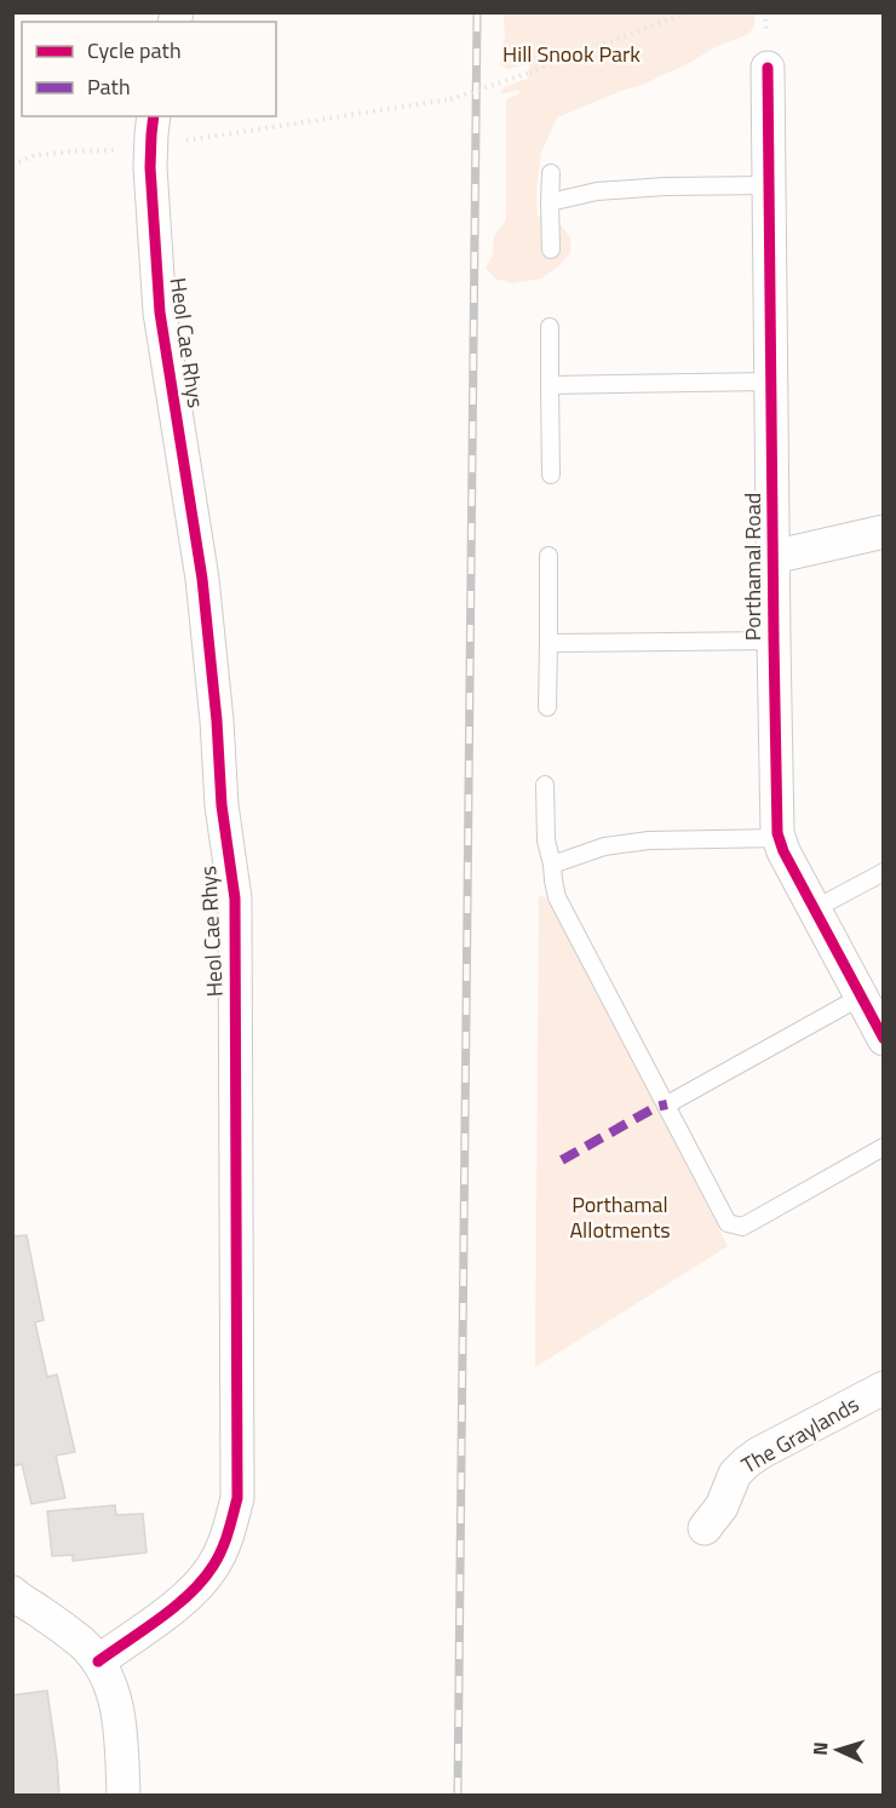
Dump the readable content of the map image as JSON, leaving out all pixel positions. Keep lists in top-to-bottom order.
{
  "streets": {
    "street": ["Heol Cae Rhys", "Porthamal Road", "The Graylands"]
  },
  "parks": ["Hill Snook Park", "Porthamal Allotments"],
  "legend": ["Cycle path", "Path"],
  "north": "left"
}
